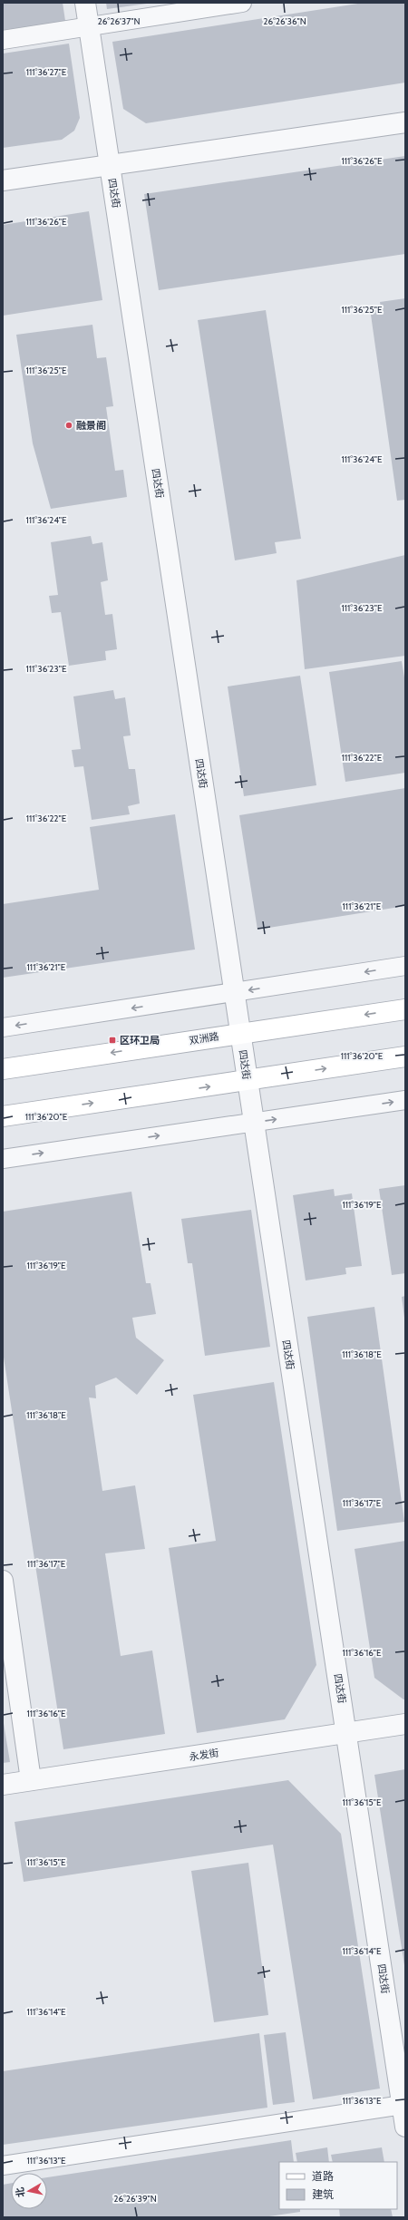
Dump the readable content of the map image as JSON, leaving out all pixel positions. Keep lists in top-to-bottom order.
{
  "streets": {
    "main road": ["双洲路"],
    "street": ["四达街", "永发街"]
  },
  "crossings": [
    ["四达街", "双洲路"],
    ["四达街", "永发街"]
  ],
  "places": {
    "other": ["融景阁"],
    "transit": ["区环卫局"]
  },
  "legend": ["道路", "建筑"],
  "north": "left",
  "coordinates": [
    "26°26'36\"N",
    "26°26'37\"N",
    "111°36'27\"E",
    "111°36'26\"E",
    "111°36'25\"E",
    "111°36'24\"E",
    "111°36'23\"E",
    "111°36'22\"E",
    "111°36'21\"E",
    "111°36'20\"E",
    "111°36'19\"E",
    "111°36'18\"E",
    "111°36'17\"E",
    "111°36'16\"E",
    "111°36'15\"E",
    "111°36'14\"E",
    "111°36'13\"E",
    "26°26'39\"N"
  ]
}
